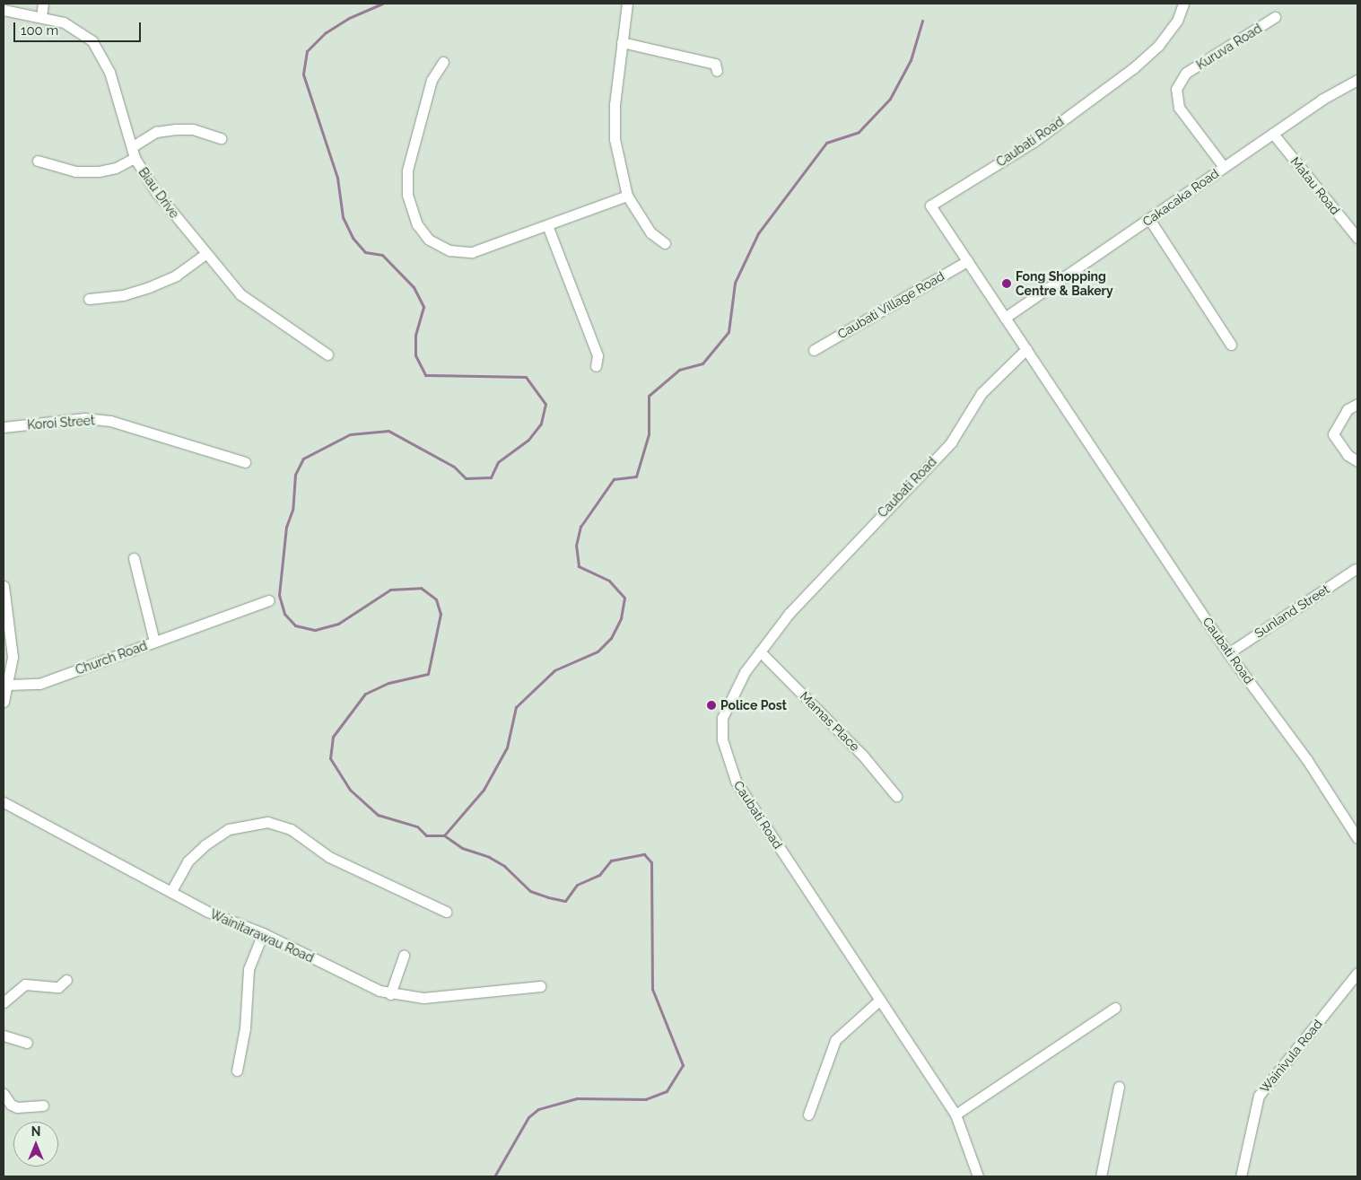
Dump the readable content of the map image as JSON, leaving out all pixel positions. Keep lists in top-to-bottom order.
{
  "streets": {
    "street": [
      "Kuruva Road",
      "Caubati Road",
      "Matau Road",
      "Biau Drive",
      "Cakacaka Road",
      "Caubati Village Road",
      "Koroi Street",
      "Sunland Street",
      "Church Road",
      "Mamas Place",
      "Wainitarawau Road",
      "Wainivula Road"
    ]
  },
  "crossings": [
    ["Kuruva Road", "Cakacaka Road"],
    ["Caubati Road", "Cakacaka Road"],
    ["Caubati Road", "Caubati Village Road"],
    ["Caubati Road", "Sunland Street"],
    ["Caubati Road", "Mamas Place"],
    ["Matau Road", "Cakacaka Road"]
  ],
  "places": ["Fong Shopping Centre & Bakery", "Police Post"],
  "scale_bar": "100 m",
  "north": "top"
}
